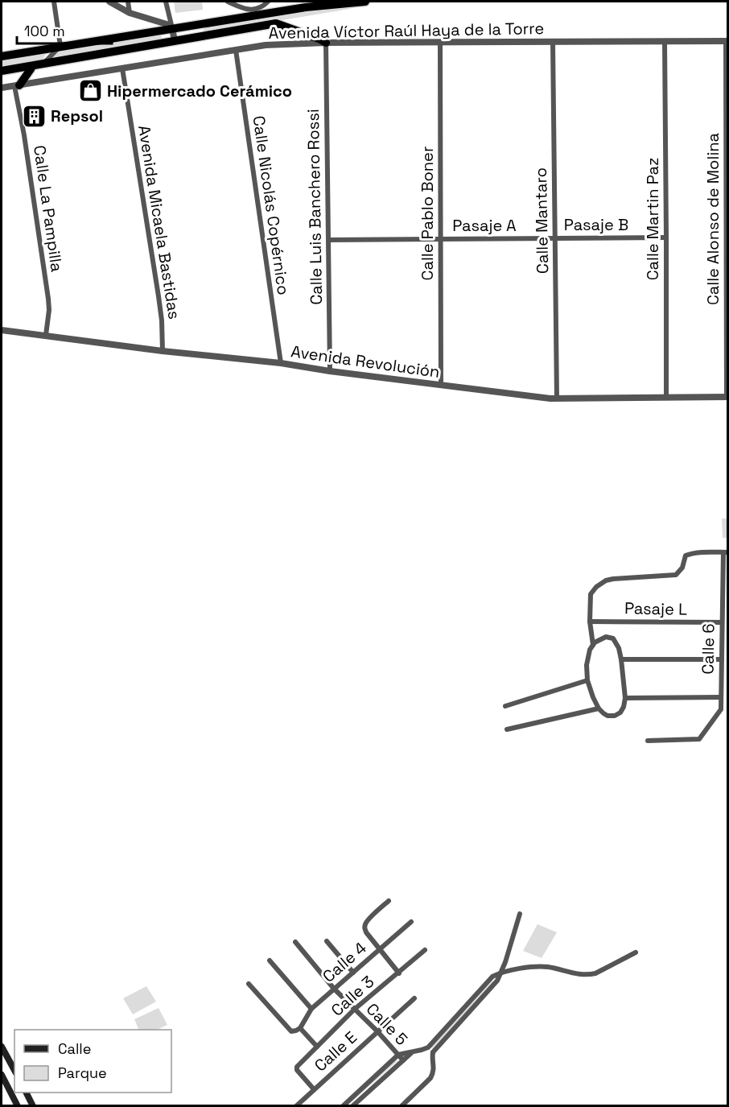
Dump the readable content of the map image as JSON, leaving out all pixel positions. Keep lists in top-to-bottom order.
{
  "streets": {
    "street": [
      "Avenida Víctor Raúl Haya de la Torre",
      "Calle Nicolás Copérnico",
      "Calle Luis Banchero Rossi",
      "Calle La Pampilla",
      "Calle Pablo Boner",
      "Calle Martin Paz",
      "Calle Alonso de Molina",
      "Calle Mantaro",
      "Avenida Micaela Bastidas",
      "Pasaje B",
      "Pasaje A",
      "Avenida Revolución",
      "Pasaje L",
      "Calle 6",
      "Calle 4",
      "Calle 3",
      "Calle 5",
      "Calle E"
    ]
  },
  "crossings": [
    ["Avenida Víctor Raúl Haya de la Torre", "Calle Nicolás Copérnico"],
    ["Avenida Víctor Raúl Haya de la Torre", "Calle Luis Banchero Rossi"],
    ["Avenida Víctor Raúl Haya de la Torre", "Calle La Pampilla"],
    ["Avenida Víctor Raúl Haya de la Torre", "Calle Pablo Boner"],
    ["Avenida Víctor Raúl Haya de la Torre", "Calle Martin Paz"],
    ["Avenida Víctor Raúl Haya de la Torre", "Calle Alonso de Molina"],
    ["Avenida Víctor Raúl Haya de la Torre", "Calle Mantaro"],
    ["Avenida Víctor Raúl Haya de la Torre", "Avenida Micaela Bastidas"],
    ["Calle Nicolás Copérnico", "Avenida Revolución"],
    ["Calle Luis Banchero Rossi", "Pasaje A"],
    ["Calle Luis Banchero Rossi", "Avenida Revolución"],
    ["Calle La Pampilla", "Avenida Revolución"],
    ["Calle Pablo Boner", "Pasaje A"],
    ["Calle Pablo Boner", "Avenida Revolución"],
    ["Calle Martin Paz", "Pasaje B"],
    ["Calle Martin Paz", "Avenida Revolución"],
    ["Calle Alonso de Molina", "Avenida Revolución"],
    ["Calle Mantaro", "Pasaje B"],
    ["Calle Mantaro", "Pasaje A"],
    ["Calle Mantaro", "Avenida Revolución"],
    ["Avenida Micaela Bastidas", "Avenida Revolución"],
    ["Pasaje B", "Pasaje A"],
    ["Pasaje L", "Calle 6"],
    ["Calle 4", "Calle 5"],
    ["Calle 3", "Calle 5"],
    ["Calle 3", "Calle E"],
    ["Calle 5", "Calle E"]
  ],
  "places": {
    "shop": ["Hipermercado Cerámico"],
    "building": ["Repsol"]
  },
  "legend": ["Calle", "Parque"],
  "scale_bar": "100 m"
}
